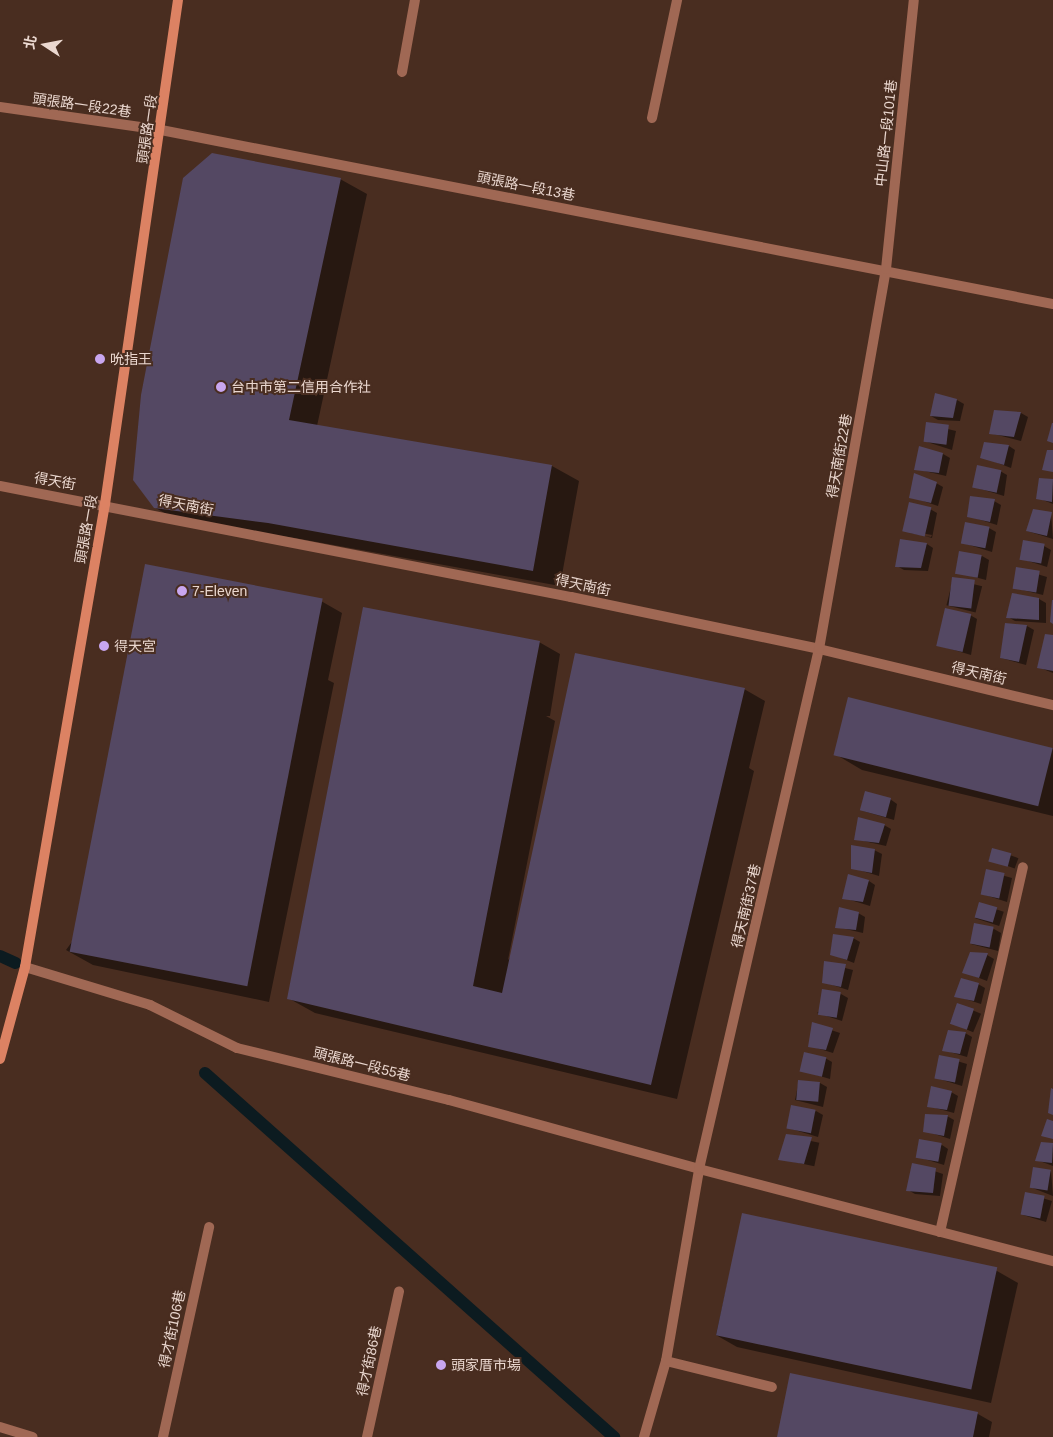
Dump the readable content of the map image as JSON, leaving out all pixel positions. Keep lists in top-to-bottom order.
{
  "streets": {
    "street": [
      "頭張路一段22巷",
      "頭張路一段",
      "中山路一段101巷",
      "頭張路一段13巷",
      "得天南街22巷",
      "得天街",
      "得天南街",
      "得天南街37巷",
      "頭張路一段55巷",
      "得才街106巷",
      "得才街86巷"
    ]
  },
  "crossings": [
    ["頭張路一段22巷", "頭張路一段"],
    ["頭張路一段22巷", "頭張路一段13巷"],
    ["頭張路一段", "頭張路一段13巷"],
    ["頭張路一段", "得天街"],
    ["頭張路一段", "得天南街"],
    ["頭張路一段", "頭張路一段55巷"],
    ["中山路一段101巷", "頭張路一段13巷"],
    ["中山路一段101巷", "得天南街22巷"],
    ["頭張路一段13巷", "得天南街22巷"],
    ["得天南街22巷", "得天南街"],
    ["得天南街22巷", "得天南街37巷"],
    ["得天街", "得天南街"],
    ["得天南街", "得天南街37巷"],
    ["得天南街37巷", "頭張路一段55巷"]
  ],
  "places": [
    "吮指王",
    "台中市第二信用合作社",
    "7-Eleven",
    "得天宮",
    "頭家厝市場"
  ],
  "north": "left"
}
